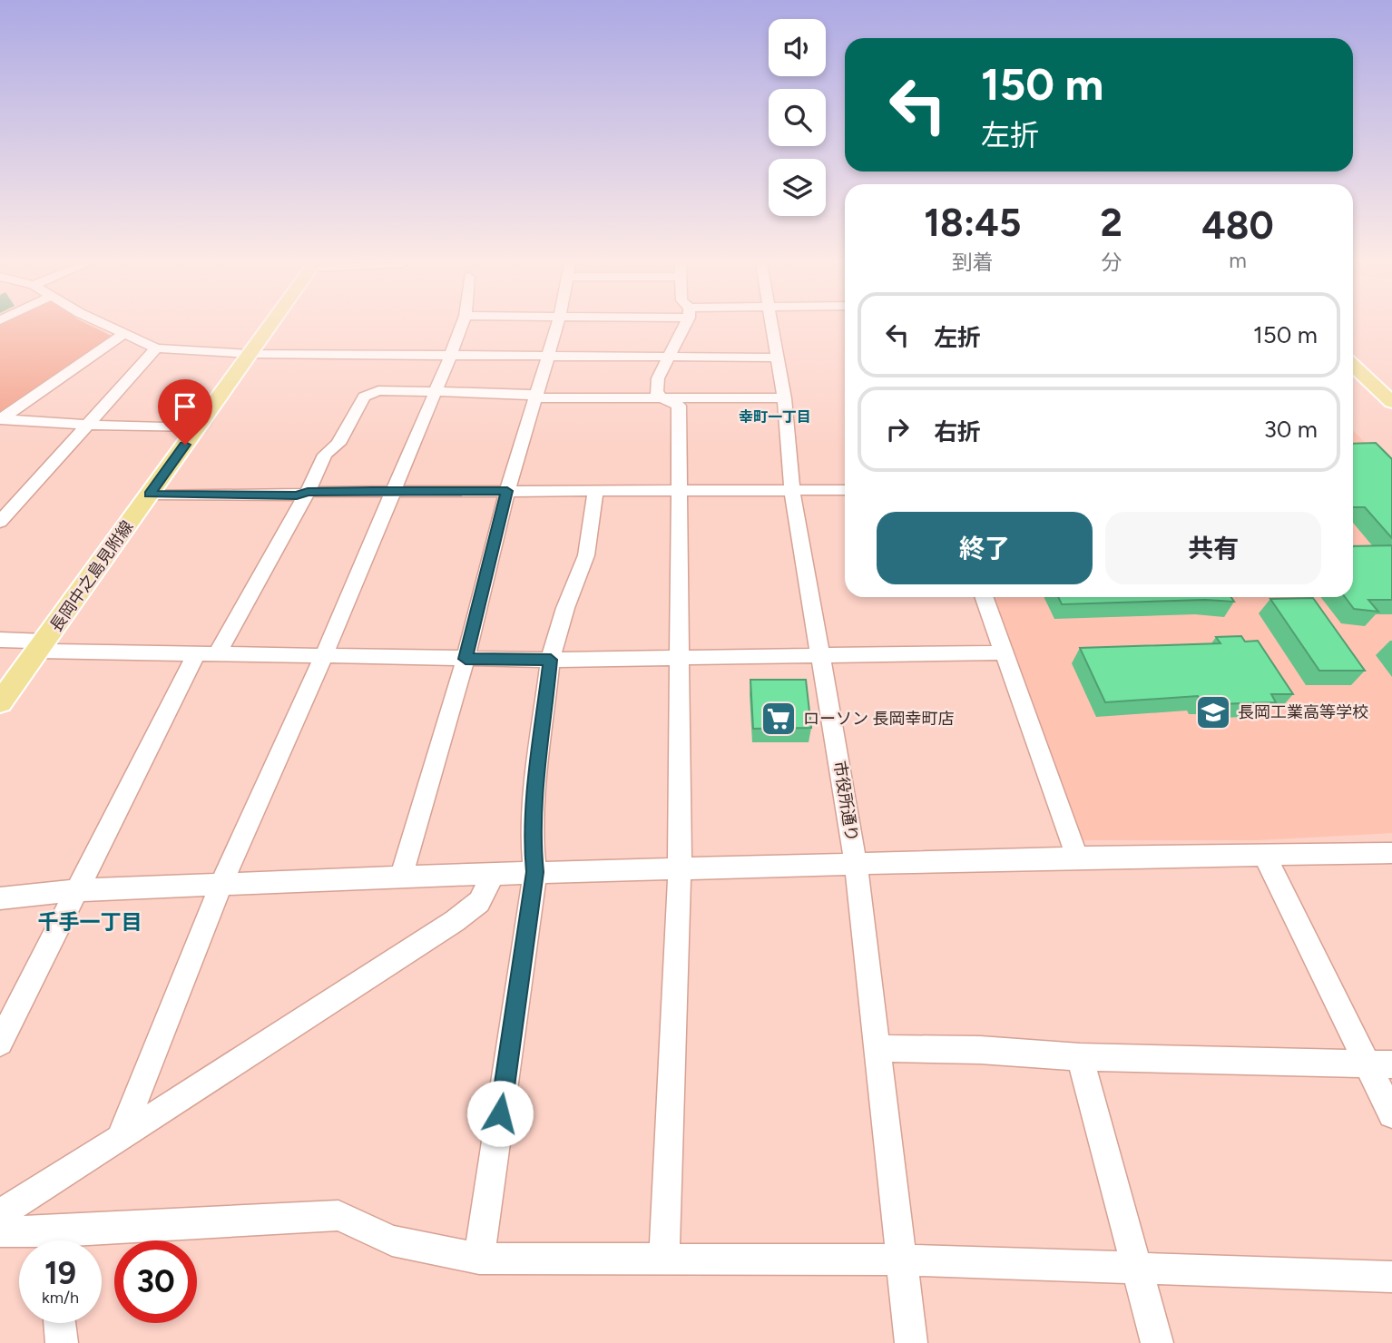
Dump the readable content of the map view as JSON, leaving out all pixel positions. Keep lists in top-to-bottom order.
{
  "streets": {
    "main road": ["長岡中之島見附線"],
    "street": ["市役所通り"]
  },
  "districts": ["幸町一丁目", "千手一丁目"],
  "places": {
    "school or university": ["長岡工業高等学校"],
    "supermarket": ["ローソン 長岡幸町店"]
  },
  "page": {
    "turn": ["150 m", "左折"],
    "eta": [
      "18:45",
      "到着",
      "2",
      "分",
      "480",
      "m"
    ],
    "list": [
      {
        "name": "左折",
        "value": "150 m"
      },
      {
        "name": "右折",
        "value": "30 m"
      }
    ],
    "buttons": ["終了", "共有"],
    "speed": "19 km/h",
    "limit": "30"
  }
}
